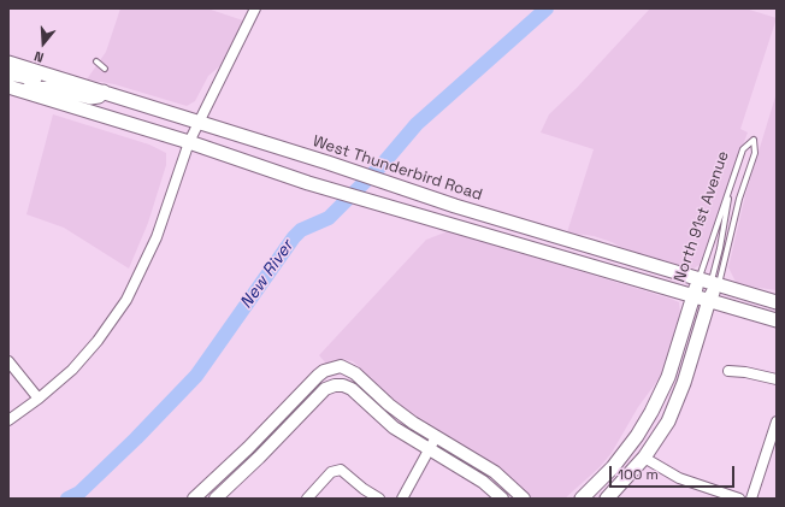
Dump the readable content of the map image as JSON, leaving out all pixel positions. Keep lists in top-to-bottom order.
{
  "streets": {
    "main road": ["West Thunderbird Road", "North 91st Avenue"]
  },
  "crossings": [
    ["West Thunderbird Road", "North 91st Avenue"]
  ],
  "water": ["New River"],
  "scale_bar": "100 m",
  "north": "bottom"
}
